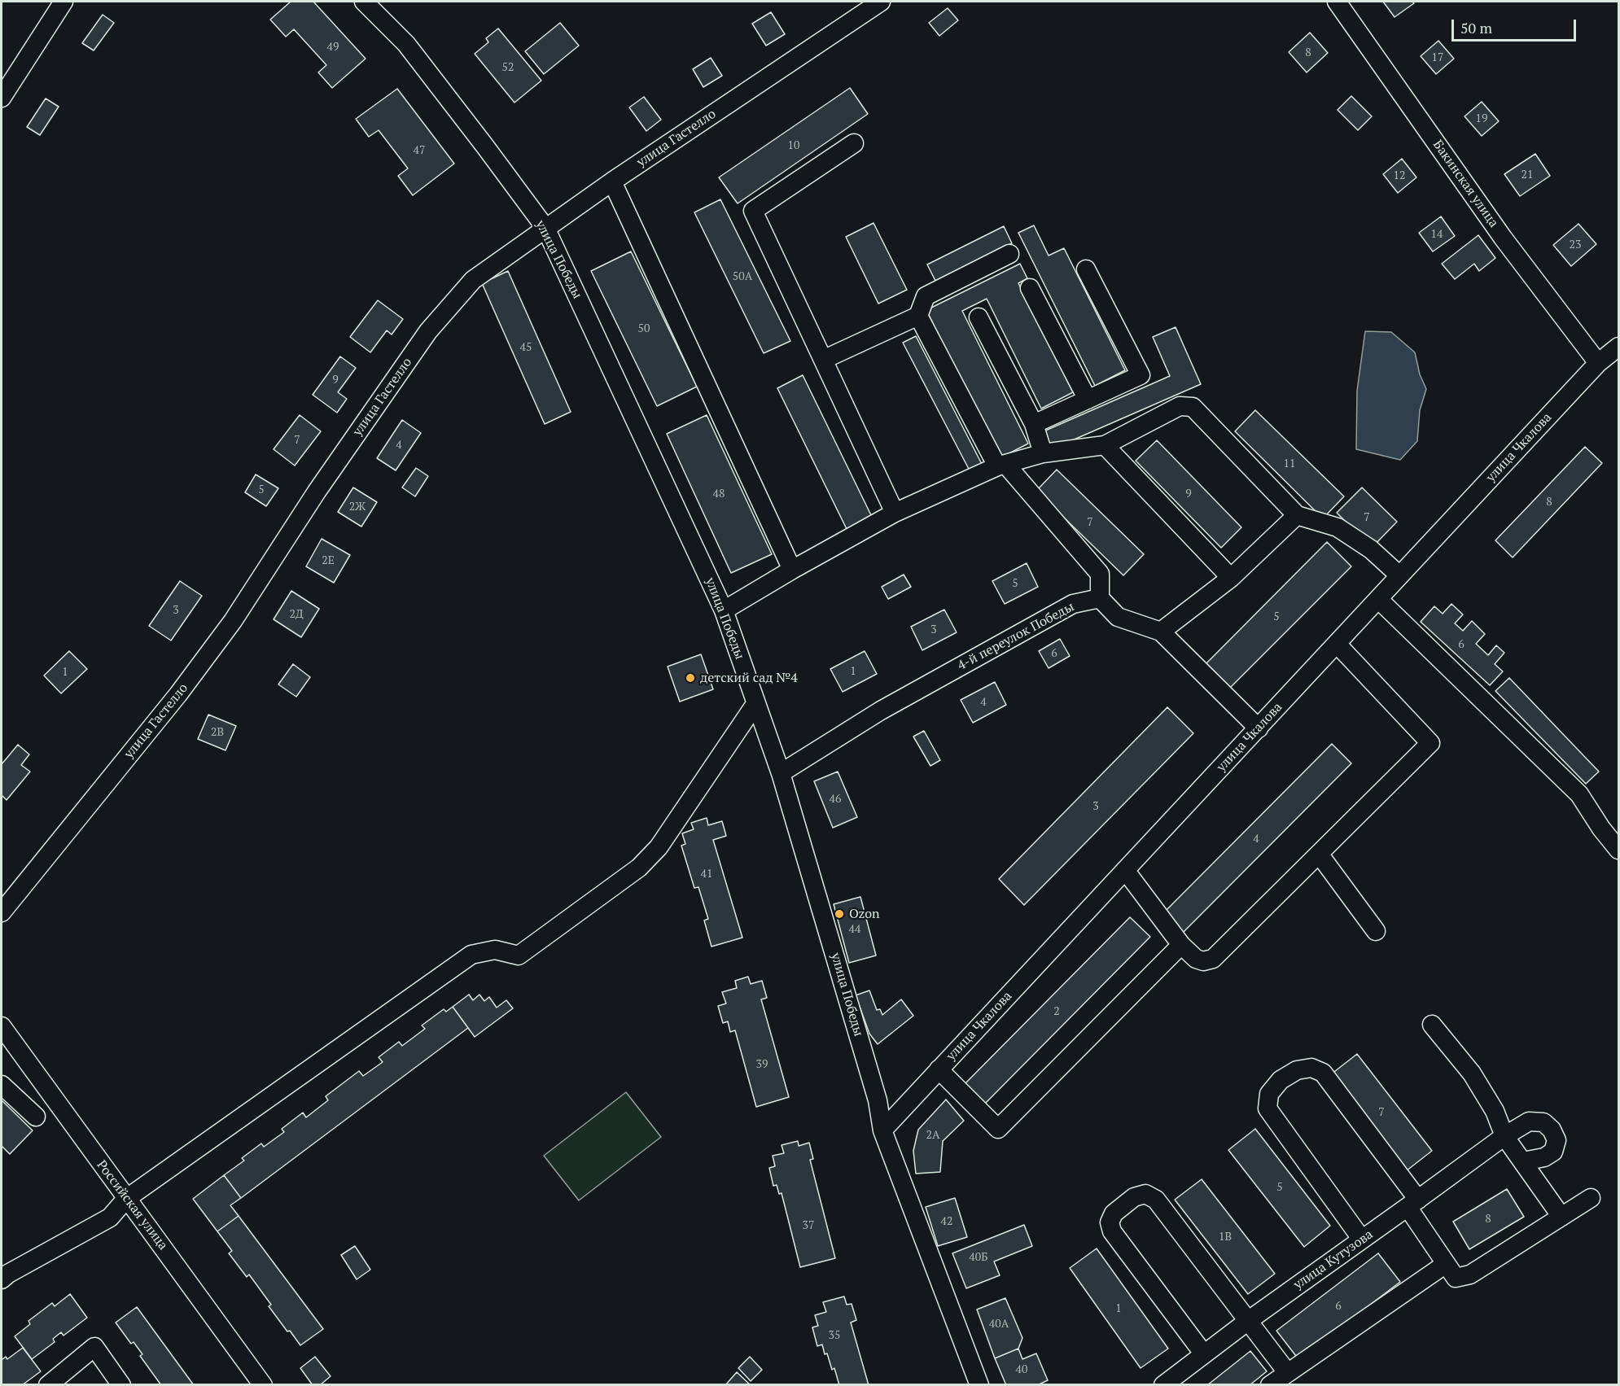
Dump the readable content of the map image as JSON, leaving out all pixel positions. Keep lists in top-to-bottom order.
{
  "streets": {
    "street": [
      "улица Гастелло",
      "Бакинская улица",
      "улица Победы",
      "улица Чкалова",
      "4-й переулок Победы",
      "Российская улица",
      "улица Кутузова"
    ]
  },
  "crossings": [
    ["улица Гастелло", "улица Победы"],
    ["Бакинская улица", "улица Чкалова"],
    ["улица Победы", "улица Чкалова"],
    ["улица Победы", "4-й переулок Победы"]
  ],
  "places": ["детский сад №4", "Ozon"],
  "house_numbers": [
    "49",
    "8",
    "17",
    "52",
    "19",
    "10",
    "47",
    "21",
    "12",
    "14",
    "23",
    "50А",
    "50",
    "45",
    "9",
    "7",
    "4",
    "11",
    "5",
    "48",
    "9",
    "8",
    "2Ж",
    "7",
    "7",
    "2Е",
    "5",
    "3",
    "2Д",
    "5",
    "3",
    "6",
    "6",
    "1",
    "1",
    "4",
    "2В",
    "46",
    "3",
    "4",
    "41",
    "44",
    "2",
    "39",
    "7",
    "2А",
    "5",
    "8",
    "42",
    "37",
    "1В",
    "40Б",
    "6",
    "1",
    "40А",
    "35",
    "40"
  ],
  "scale_bar": "50 m"
}
